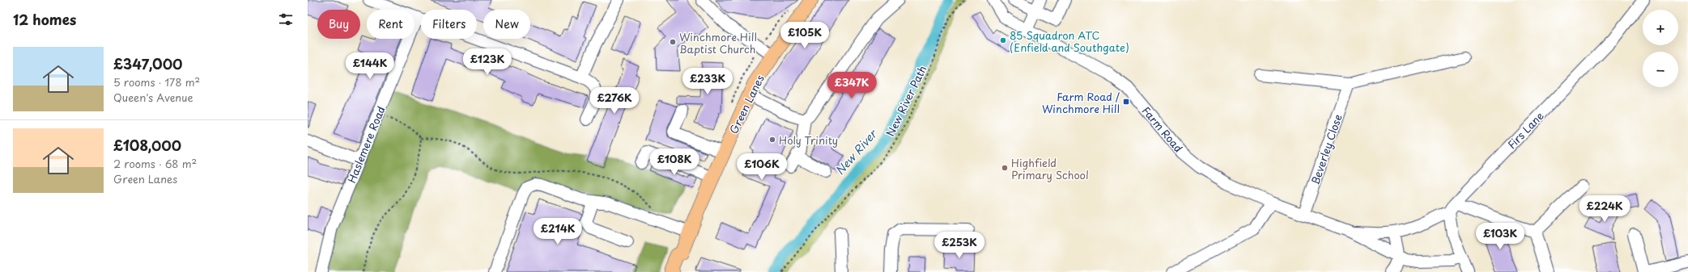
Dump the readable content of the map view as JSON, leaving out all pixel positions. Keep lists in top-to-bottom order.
{
  "streets": {
    "main road": ["Green Lanes"],
    "street": [
      "Farm Road",
      "Firs Lane",
      "Haslemere Road",
      "Beverley Close"
    ],
    "path": ["New River Path"]
  },
  "crossings": [
    ["Farm Road", "Firs Lane"],
    ["Farm Road", "Beverley Close"]
  ],
  "water": ["New River"],
  "places": {
    "other": [
      "85 Squadron ATC (Enfield and Southgate)",
      "Winchmore Hill Baptist Church",
      "Holy Trinity",
      "Highfield Primary School"
    ],
    "transit": ["Farm Road / Winchmore Hill"]
  },
  "page": {
    "heading": "12 homes",
    "map_buttons": ["+", "−"],
    "chip": [
      "Buy",
      "Rent",
      "Filters",
      "New"
    ],
    "price": [
      "£105K",
      "£123K",
      "£144K",
      "£233K",
      "£347K",
      "£276K",
      "£108K",
      "£106K",
      "£224K",
      "£214K",
      "£103K",
      "£253K"
    ],
    "list": [
      {
        "name": "£347,000",
        "note": "5 rooms · 178 m² · Queen's Avenue"
      },
      {
        "name": "£108,000",
        "note": "2 rooms · 68 m² · Green Lanes"
      }
    ]
  }
}
